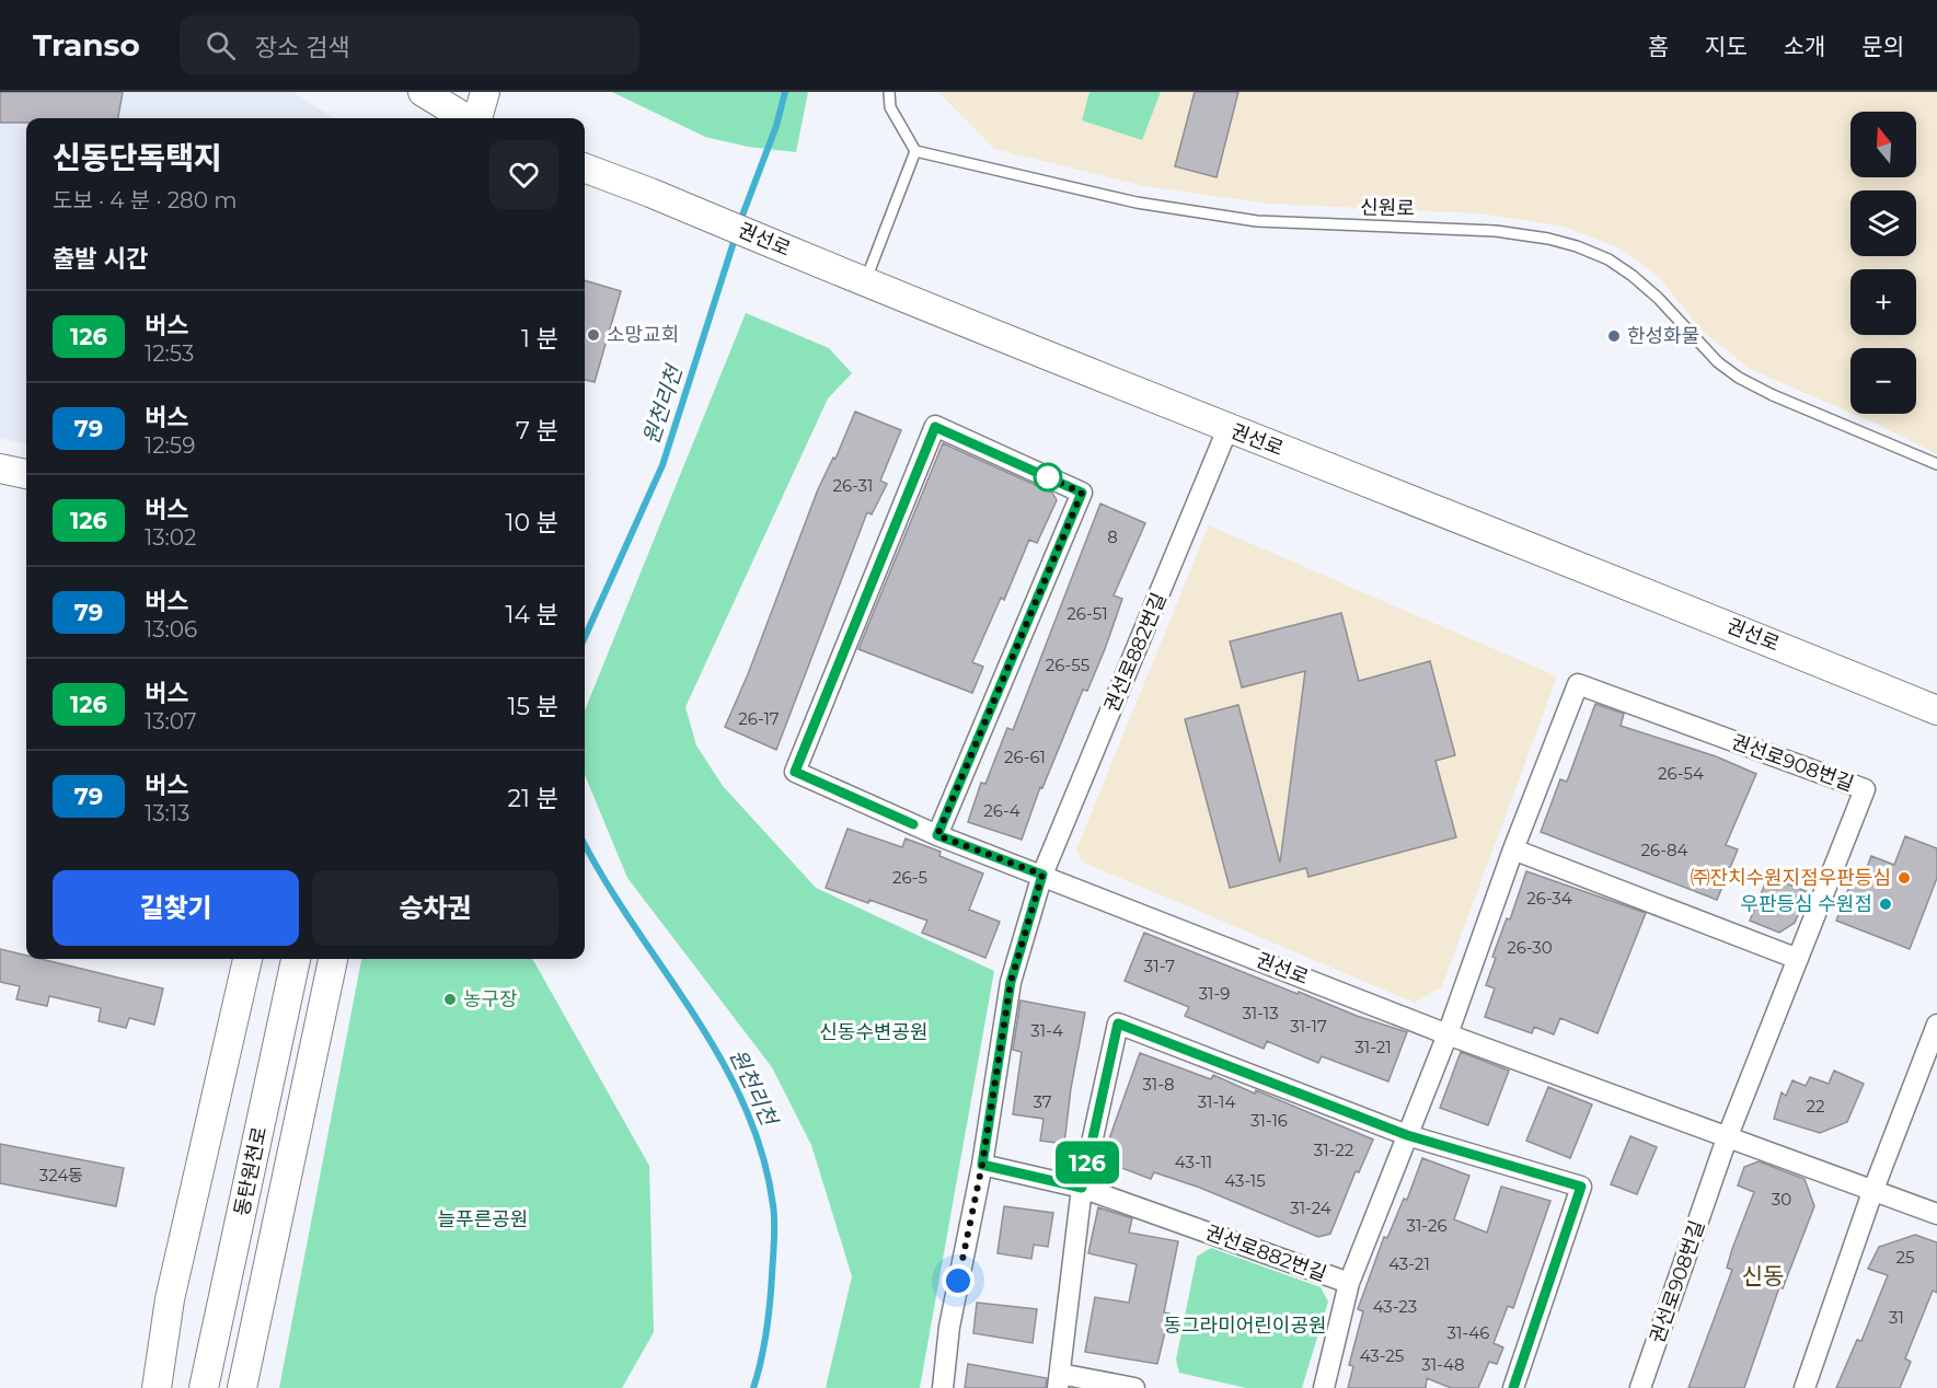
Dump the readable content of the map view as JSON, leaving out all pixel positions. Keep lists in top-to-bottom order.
{
  "streets": {
    "street": [
      "권선로",
      "권선로882번길",
      "권선로908번길",
      "동탄원천로"
    ],
    "lane": ["신원로"]
  },
  "crossings": [
    ["권선로", "권선로882번길"],
    ["권선로", "권선로908번길"],
    ["권선로882번길", "권선로908번길"]
  ],
  "districts": ["신동"],
  "water": ["원천리천"],
  "parks": ["신동수변공원", "늘푸른공원", "동그라미어린이공원"],
  "places": [
    "소망교회",
    "한성화물",
    "㈜잔치수원지점우판등심",
    "우판등심 수원점",
    "농구장"
  ],
  "lines": ["bus line 126"],
  "house_numbers": [
    "26-31",
    "8",
    "26-51",
    "26-55",
    "26-17",
    "26-61",
    "26-54",
    "26-4",
    "26-84",
    "26-5",
    "26-34",
    "26-30",
    "31-7",
    "31-9",
    "31-13",
    "31-17",
    "31-4",
    "31-21",
    "31-8",
    "37",
    "31-14",
    "22",
    "31-16",
    "31-22",
    "43-11",
    "324동",
    "43-15",
    "30",
    "31-24",
    "31-26",
    "25",
    "43-21",
    "43-23",
    "31",
    "31-46",
    "43-25",
    "31-48"
  ],
  "north": "top",
  "page": {
    "header": "Transo",
    "search": "장소 검색",
    "nav": [
      "홈",
      "지도",
      "소개",
      "문의"
    ],
    "on_map": "126",
    "map_buttons": ["+", "−"],
    "heading": [
      ["신동단독택지", "도보 · 4 분 · 280 m"],
      "출발 시간"
    ],
    "list": [
      {
        "mark": "126",
        "name": "버스",
        "note": "12:53",
        "value": "1 분"
      },
      {
        "mark": "79",
        "name": "버스",
        "note": "12:59",
        "value": "7 분"
      },
      {
        "mark": "126",
        "name": "버스",
        "note": "13:02",
        "value": "10 분"
      },
      {
        "mark": "79",
        "name": "버스",
        "note": "13:06",
        "value": "14 분"
      },
      {
        "mark": "126",
        "name": "버스",
        "note": "13:07",
        "value": "15 분"
      },
      {
        "mark": "79",
        "name": "버스",
        "note": "13:13",
        "value": "21 분"
      }
    ],
    "buttons": ["길찾기", "승차권"]
  }
}
